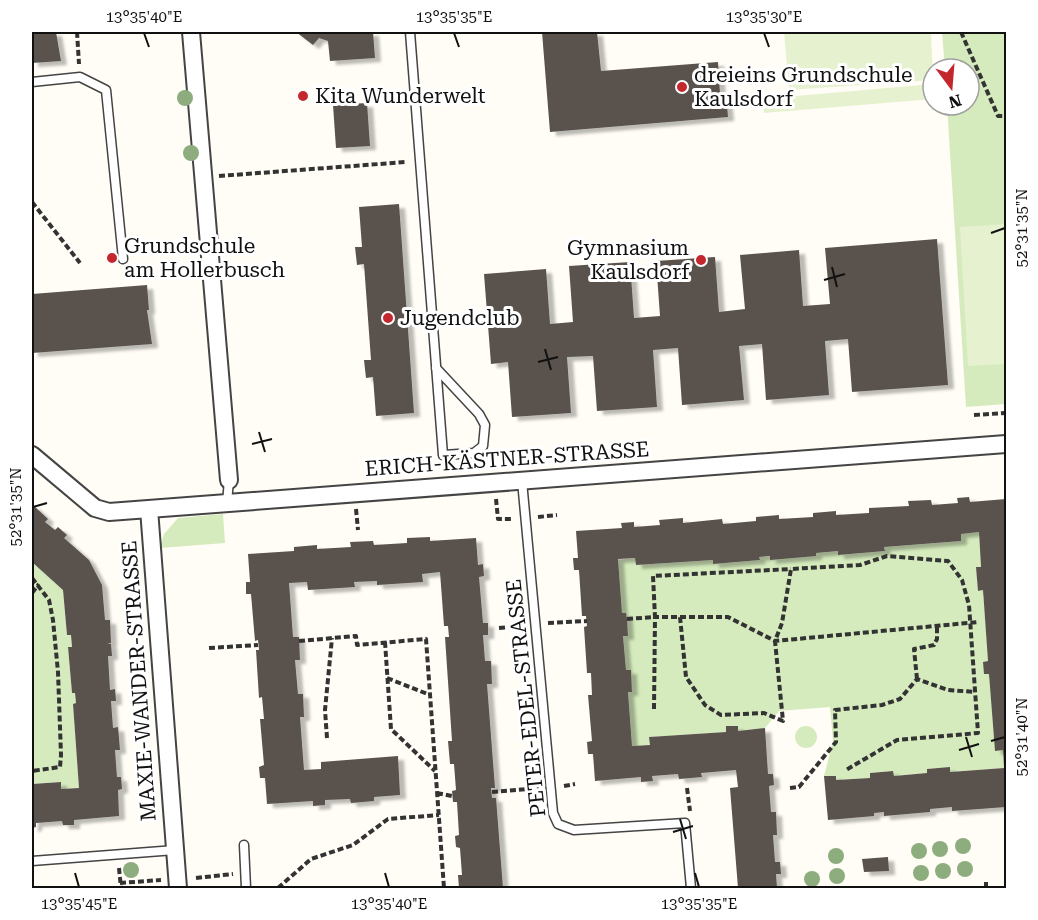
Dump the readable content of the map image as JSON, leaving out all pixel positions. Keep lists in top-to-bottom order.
{
  "streets": {
    "street": ["ERICH-KÄSTNER-STRASSE", "MAXIE-WANDER-STRASSE"],
    "lane": ["PETER-EDEL-STRASSE"]
  },
  "crossings": [
    ["ERICH-KÄSTNER-STRASSE", "MAXIE-WANDER-STRASSE"],
    ["ERICH-KÄSTNER-STRASSE", "PETER-EDEL-STRASSE"]
  ],
  "places": [
    "dreieins Grundschule Kaulsdorf",
    "Kita Wunderwelt",
    "Grundschule am Hollerbusch",
    "Gymnasium Kaulsdorf",
    "Jugendclub"
  ],
  "north": "bottom",
  "coordinates": [
    "13°35'40\"E",
    "13°35'35\"E",
    "13°35'30\"E",
    "52°31'35\"N",
    "52°31'40\"N",
    "13°35'45\"E"
  ]
}
